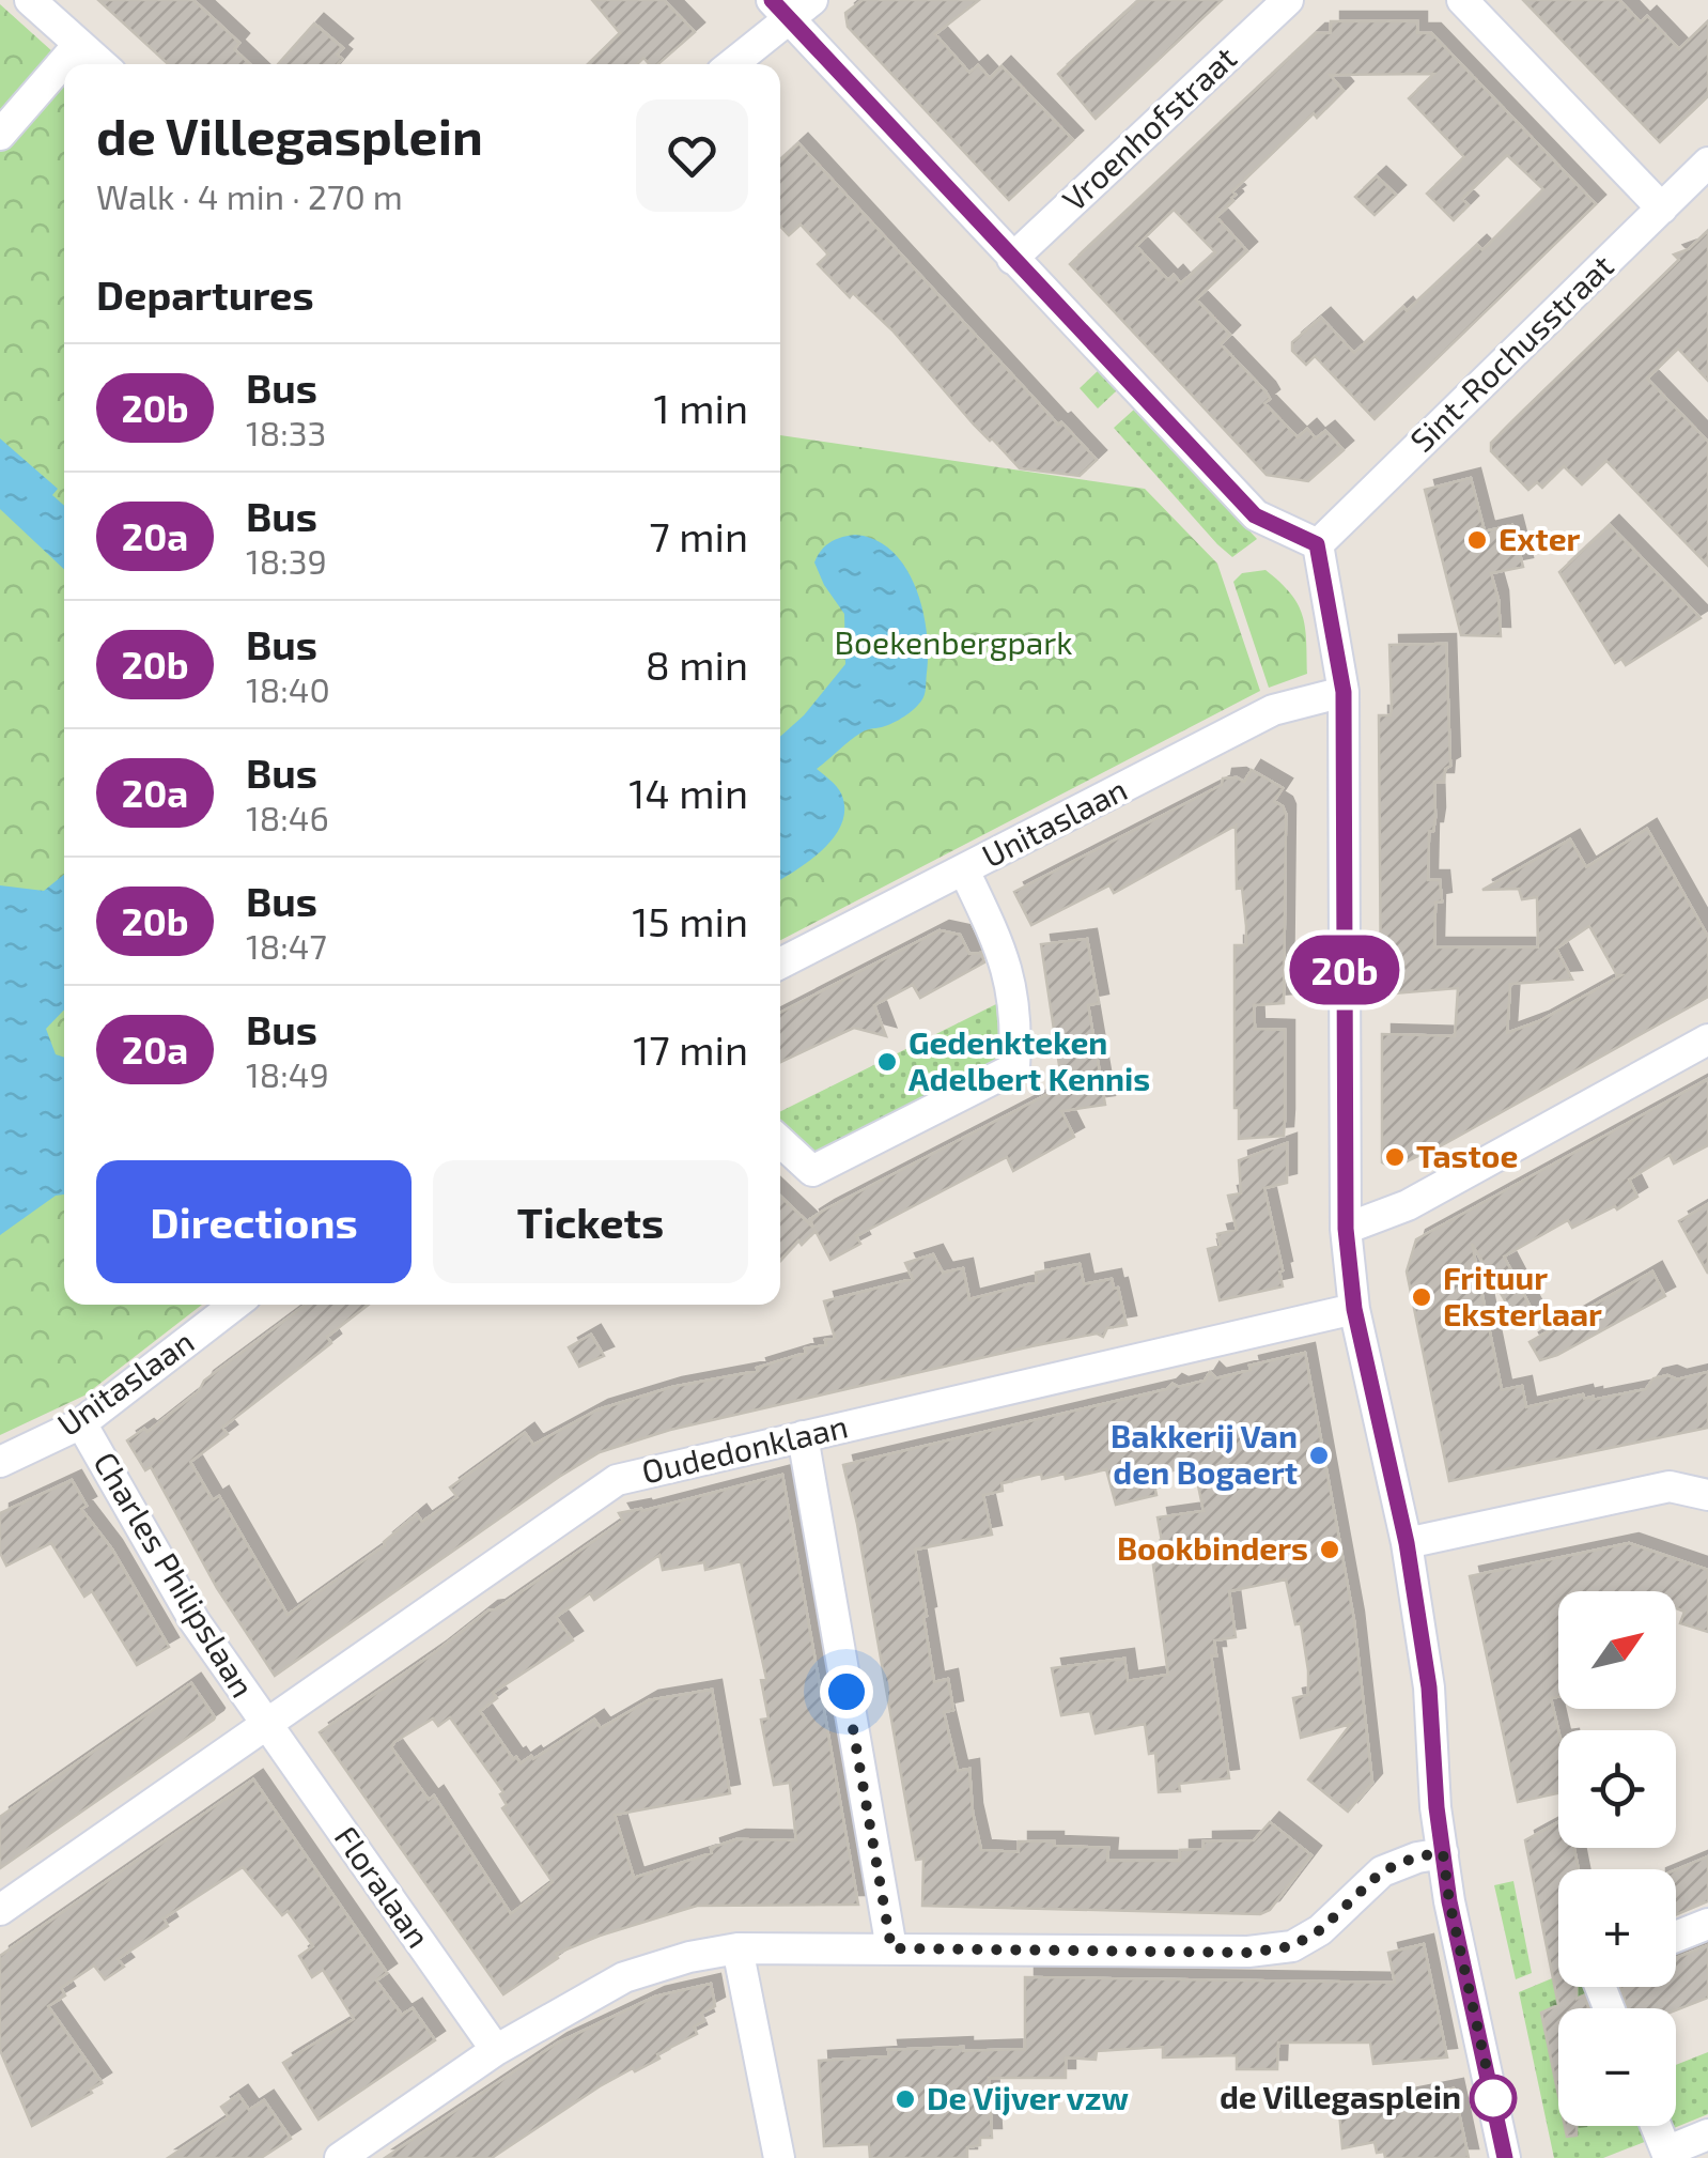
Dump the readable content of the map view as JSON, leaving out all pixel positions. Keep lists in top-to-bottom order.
{
  "streets": {
    "street": [
      "Vroenhofstraat",
      "Sint-Rochusstraat",
      "Unitaslaan",
      "Oudedonklaan",
      "Charles Philipslaan",
      "Floralaan"
    ]
  },
  "crossings": [
    ["Unitaslaan", "Charles Philipslaan"],
    ["Oudedonklaan", "Charles Philipslaan"],
    ["Oudedonklaan", "Floralaan"],
    ["Charles Philipslaan", "Floralaan"]
  ],
  "parks": ["Boekenbergpark"],
  "places": [
    "Exter",
    "Gedenkteken Adelbert Kennis",
    "Tastoe",
    "Frituur Eksterlaar",
    "Bakkerij Van den Bogaert",
    "Bookbinders",
    "de Villegasplein",
    "De Vijver vzw"
  ],
  "lines": ["bus line 20b"],
  "north": "top right",
  "page": {
    "on_map": "20b",
    "heading": [
      ["de Villegasplein", "Walk · 4 min · 270 m"],
      "Departures"
    ],
    "list": [
      {
        "mark": "20b",
        "name": "Bus",
        "note": "18:33",
        "value": "1 min"
      },
      {
        "mark": "20a",
        "name": "Bus",
        "note": "18:39",
        "value": "7 min"
      },
      {
        "mark": "20b",
        "name": "Bus",
        "note": "18:40",
        "value": "8 min"
      },
      {
        "mark": "20a",
        "name": "Bus",
        "note": "18:46",
        "value": "14 min"
      },
      {
        "mark": "20b",
        "name": "Bus",
        "note": "18:47",
        "value": "15 min"
      },
      {
        "mark": "20a",
        "name": "Bus",
        "note": "18:49",
        "value": "17 min"
      }
    ],
    "buttons": ["Directions", "Tickets"],
    "map_buttons": ["+", "−"]
  }
}
